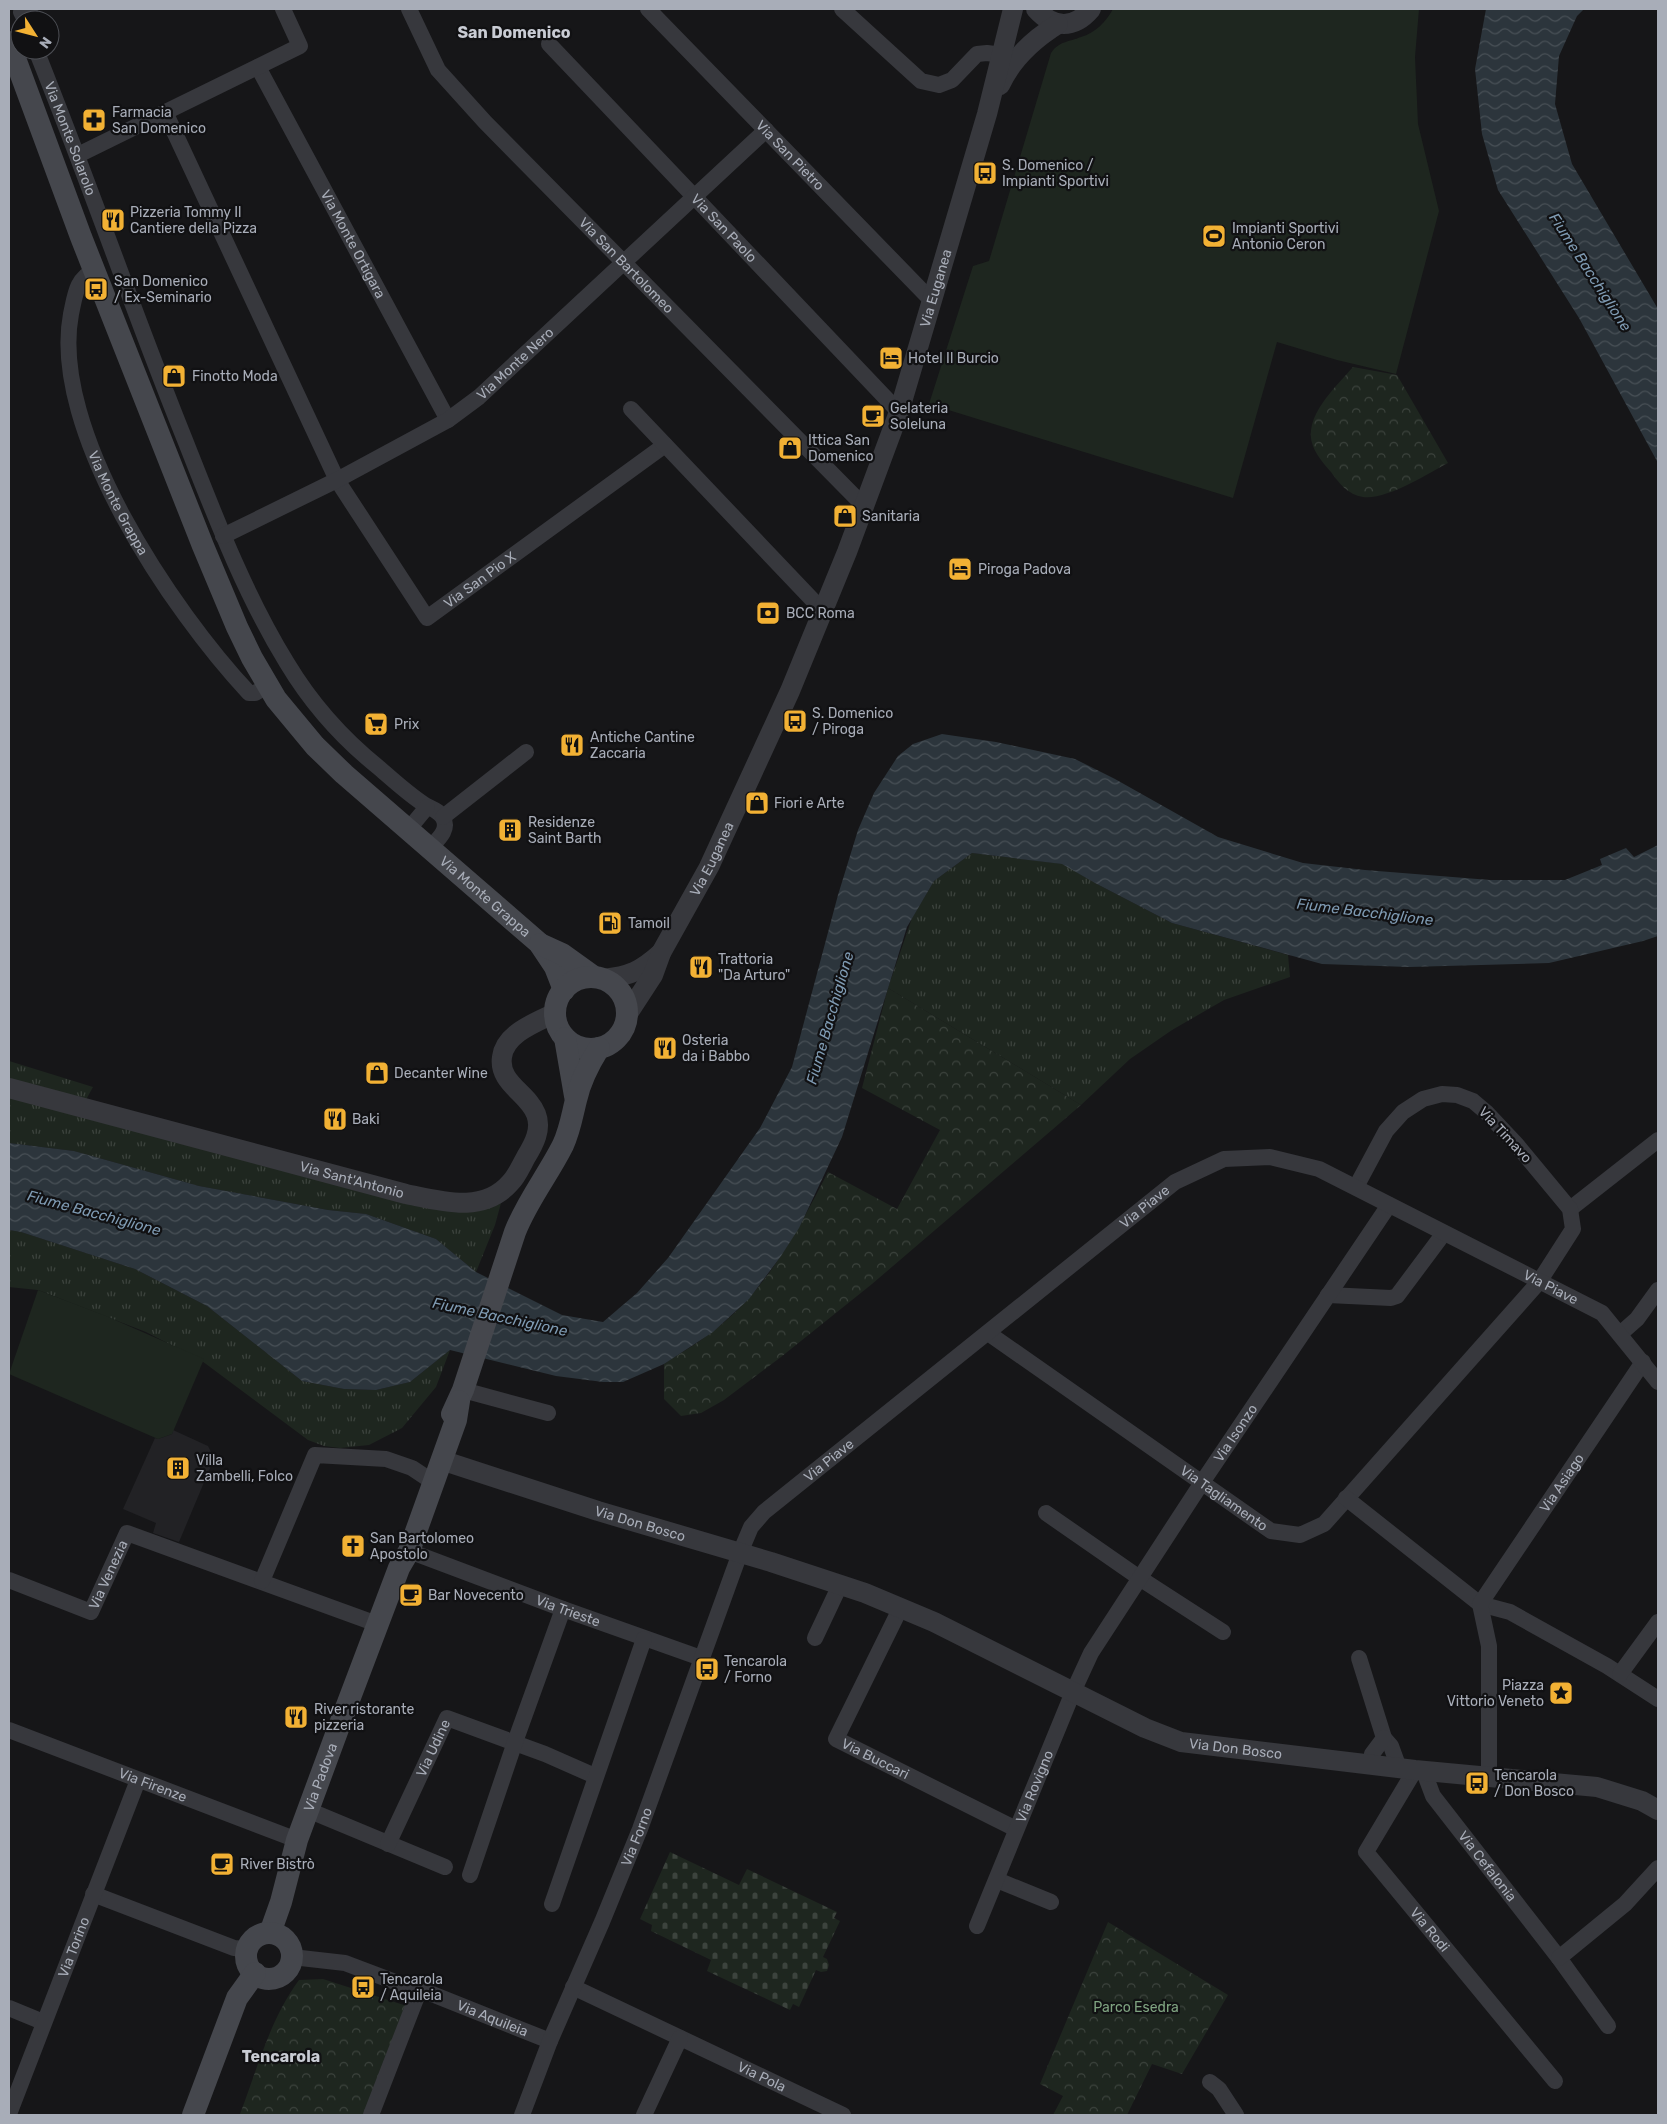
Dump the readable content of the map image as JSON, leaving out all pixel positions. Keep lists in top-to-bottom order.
{
  "streets": {
    "main road": ["Via Euganea", "Via Monte Grappa", "Via Padova"],
    "street": [
      "Via Monte Solarolo",
      "Via San Pietro",
      "Via San Paolo",
      "Via Monte Ortigara",
      "Via San Bartolomeo",
      "Via Monte Nero",
      "Via San Pio X",
      "Via Timavo",
      "Via Sant'Antonio",
      "Via Piave",
      "Via Isonzo",
      "Via Asiago",
      "Via Tagliamento",
      "Via Don Bosco",
      "Via Venezia",
      "Via Trieste",
      "Via Udine",
      "Via Buccari",
      "Via Firenze",
      "Via Rovigno",
      "Via Forno",
      "Via Cefalonia",
      "Via Rodi",
      "Via Torino",
      "Via Aquileia",
      "Via Pola"
    ]
  },
  "crossings": [
    ["Via Monte Solarolo", "Via Monte Nero"],
    ["Via Monte Solarolo", "Via Monte Grappa"],
    ["Via San Pietro", "Via Euganea"],
    ["Via San Pietro", "Via Monte Nero"],
    ["Via San Paolo", "Via Euganea"],
    ["Via San Paolo", "Via Monte Nero"],
    ["Via Monte Ortigara", "Via Monte Nero"],
    ["Via San Bartolomeo", "Via Euganea"],
    ["Via San Bartolomeo", "Via Monte Nero"],
    ["Via Euganea", "Via Monte Grappa"],
    ["Via Euganea", "Via Sant'Antonio"],
    ["Via Euganea", "Via Padova"],
    ["Via Monte Nero", "Via San Pio X"],
    ["Via Monte Grappa", "Via Sant'Antonio"],
    ["Via Timavo", "Via Piave"],
    ["Via Piave", "Via Isonzo"],
    ["Via Piave", "Via Asiago"],
    ["Via Piave", "Via Tagliamento"],
    ["Via Piave", "Via Don Bosco"],
    ["Via Piave", "Via Forno"],
    ["Via Isonzo", "Via Tagliamento"],
    ["Via Isonzo", "Via Don Bosco"],
    ["Via Isonzo", "Via Rovigno"],
    ["Via Don Bosco", "Via Buccari"],
    ["Via Don Bosco", "Via Padova"],
    ["Via Don Bosco", "Via Rovigno"],
    ["Via Don Bosco", "Via Forno"],
    ["Via Don Bosco", "Via Cefalonia"],
    ["Via Don Bosco", "Via Rodi"],
    ["Via Venezia", "Via Padova"],
    ["Via Trieste", "Via Padova"],
    ["Via Trieste", "Via Forno"],
    ["Via Buccari", "Via Rovigno"],
    ["Via Padova", "Via Firenze"],
    ["Via Padova", "Via Aquileia"],
    ["Via Firenze", "Via Torino"],
    ["Via Forno", "Via Aquileia"],
    ["Via Forno", "Via Pola"],
    ["Via Cefalonia", "Via Rodi"]
  ],
  "districts": ["San Domenico", "Tencarola"],
  "water": ["Fiume Bacchiglione"],
  "parks": ["Parco Esedra"],
  "places": {
    "pharmacy": ["Farmacia San Domenico"],
    "bus stop": [
      "S. Domenico / Impianti Sportivi",
      "San Domenico / Ex-Seminario",
      "S. Domenico / Piroga",
      "Tencarola / Forno",
      "Tencarola / Don Bosco",
      "Tencarola / Aquileia"
    ],
    "restaurant": [
      "Pizzeria Tommy Il Cantiere della Pizza",
      "Antiche Cantine Zaccaria",
      "Trattoria \"Da Arturo\"",
      "Osteria da i Babbo",
      "Baki",
      "River ristorante pizzeria"
    ],
    "sports": ["Impianti Sportivi Antonio Ceron"],
    "hotel": ["Hotel Il Burcio", "Piroga Padova"],
    "shop": [
      "Finotto Moda",
      "Ittica San Domenico",
      "Sanitaria",
      "Fiori e Arte",
      "Decanter Wine"
    ],
    "cafe": ["Gelateria Soleluna", "Bar Novecento", "River Bistrò"],
    "bank": ["BCC Roma"],
    "supermarket": ["Prix"],
    "building": ["Residenze Saint Barth", "Villa Zambelli, Folco"],
    "fuel station": ["Tamoil"],
    "church": ["San Bartolomeo Apostolo"],
    "place": ["Piazza Vittorio Veneto"]
  },
  "north": "bottom right"
}
